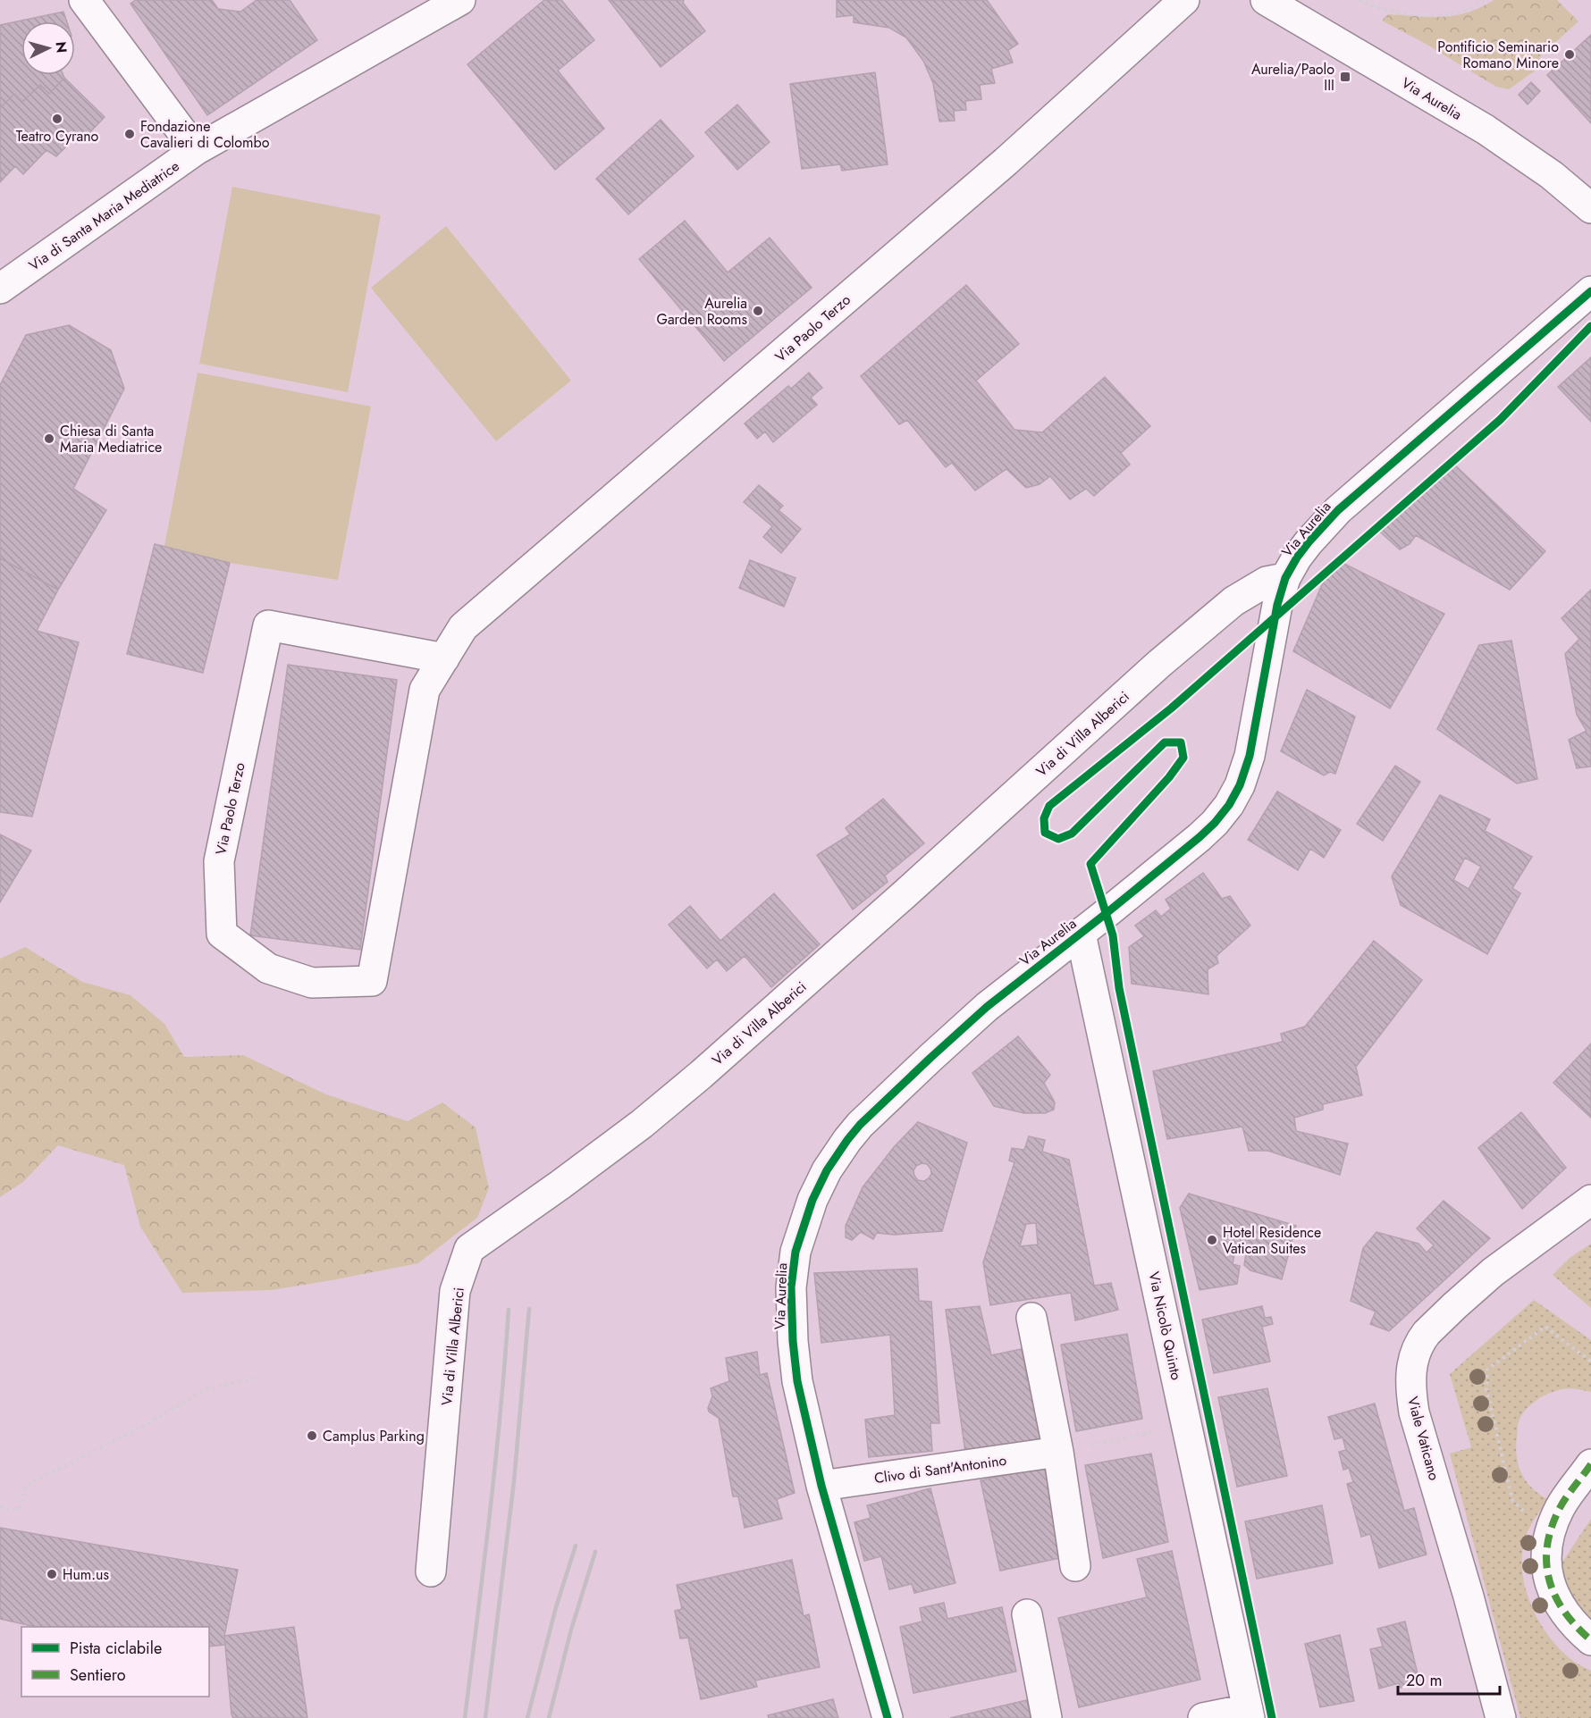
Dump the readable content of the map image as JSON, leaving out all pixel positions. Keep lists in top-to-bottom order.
{
  "streets": {
    "street": [
      "Via Aurelia",
      "Via di Santa Maria Mediatrice",
      "Via Paolo Terzo",
      "Via di Villa Alberici",
      "Via Nicolò Quinto",
      "Viale Vaticano",
      "Clivo di Sant'Antonino"
    ]
  },
  "crossings": [
    ["Via Aurelia", "Via di Villa Alberici"],
    ["Via Aurelia", "Via Nicolò Quinto"],
    ["Via Aurelia", "Clivo di Sant'Antonino"]
  ],
  "places": {
    "other": [
      "Pontificio Seminario Romano Minore",
      "Teatro Cyrano",
      "Fondazione Cavalieri di Colombo",
      "Aurelia Garden Rooms",
      "Chiesa di Santa Maria Mediatrice",
      "Hotel Residence Vatican Suites",
      "Camplus Parking",
      "Hum.us"
    ],
    "transit": ["Aurelia/Paolo III"]
  },
  "legend": ["Pista ciclabile", "Sentiero"],
  "scale_bar": "20 m",
  "north": "right"
}
